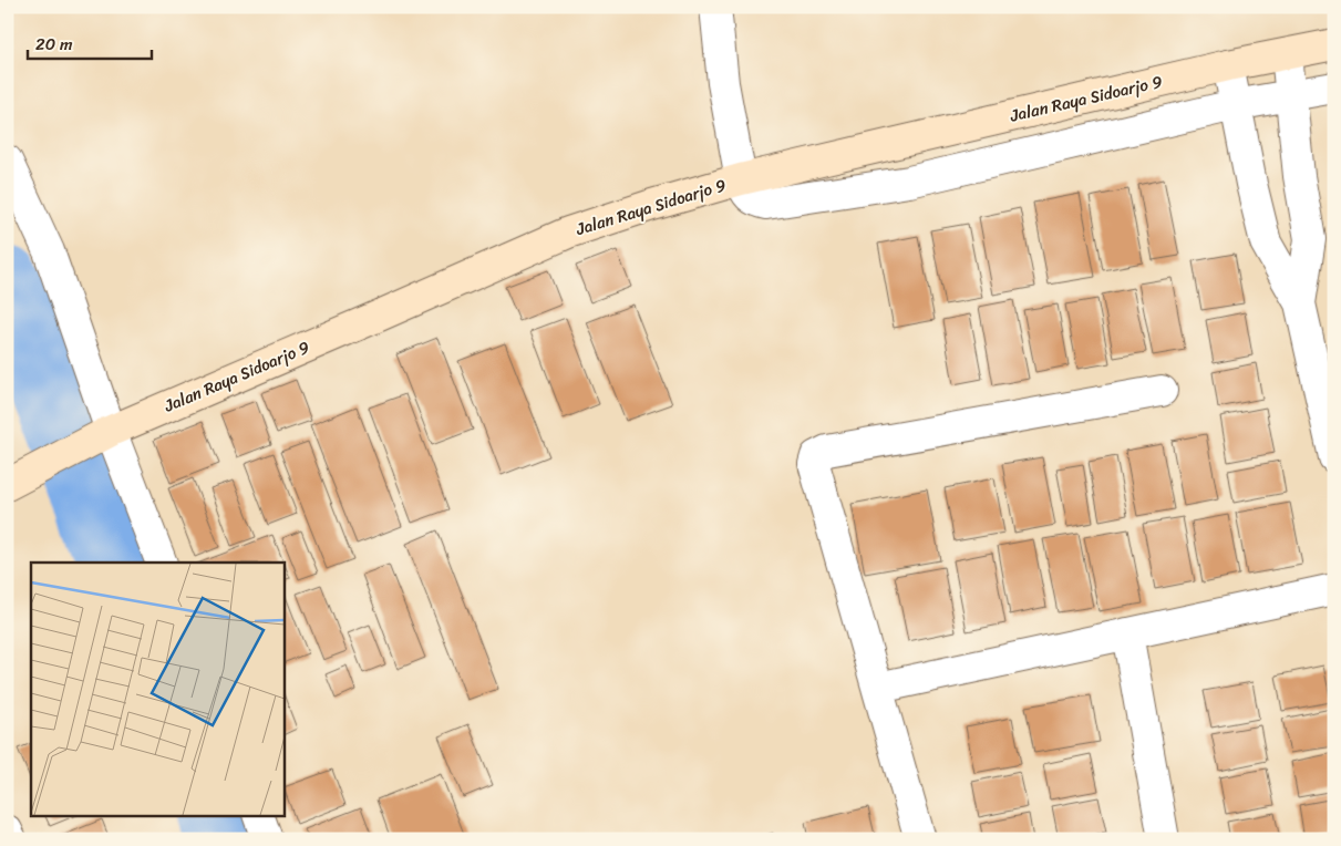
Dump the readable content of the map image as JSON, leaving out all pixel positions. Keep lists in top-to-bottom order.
{
  "streets": {
    "street": ["Jalan Raya Sidoarjo 9"]
  },
  "scale_bar": "20 m"
}
